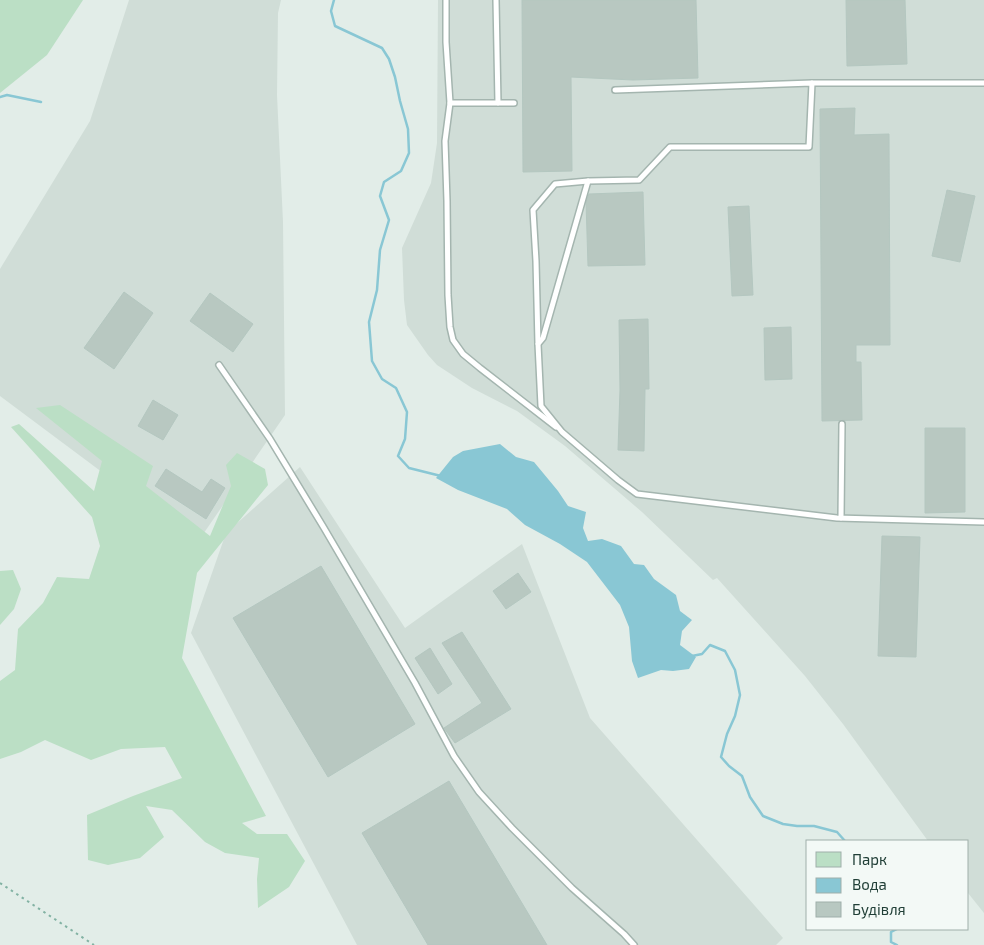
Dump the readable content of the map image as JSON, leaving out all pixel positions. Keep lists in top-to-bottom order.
{
  "legend": ["Парк", "Вода", "Будівля"]
}
